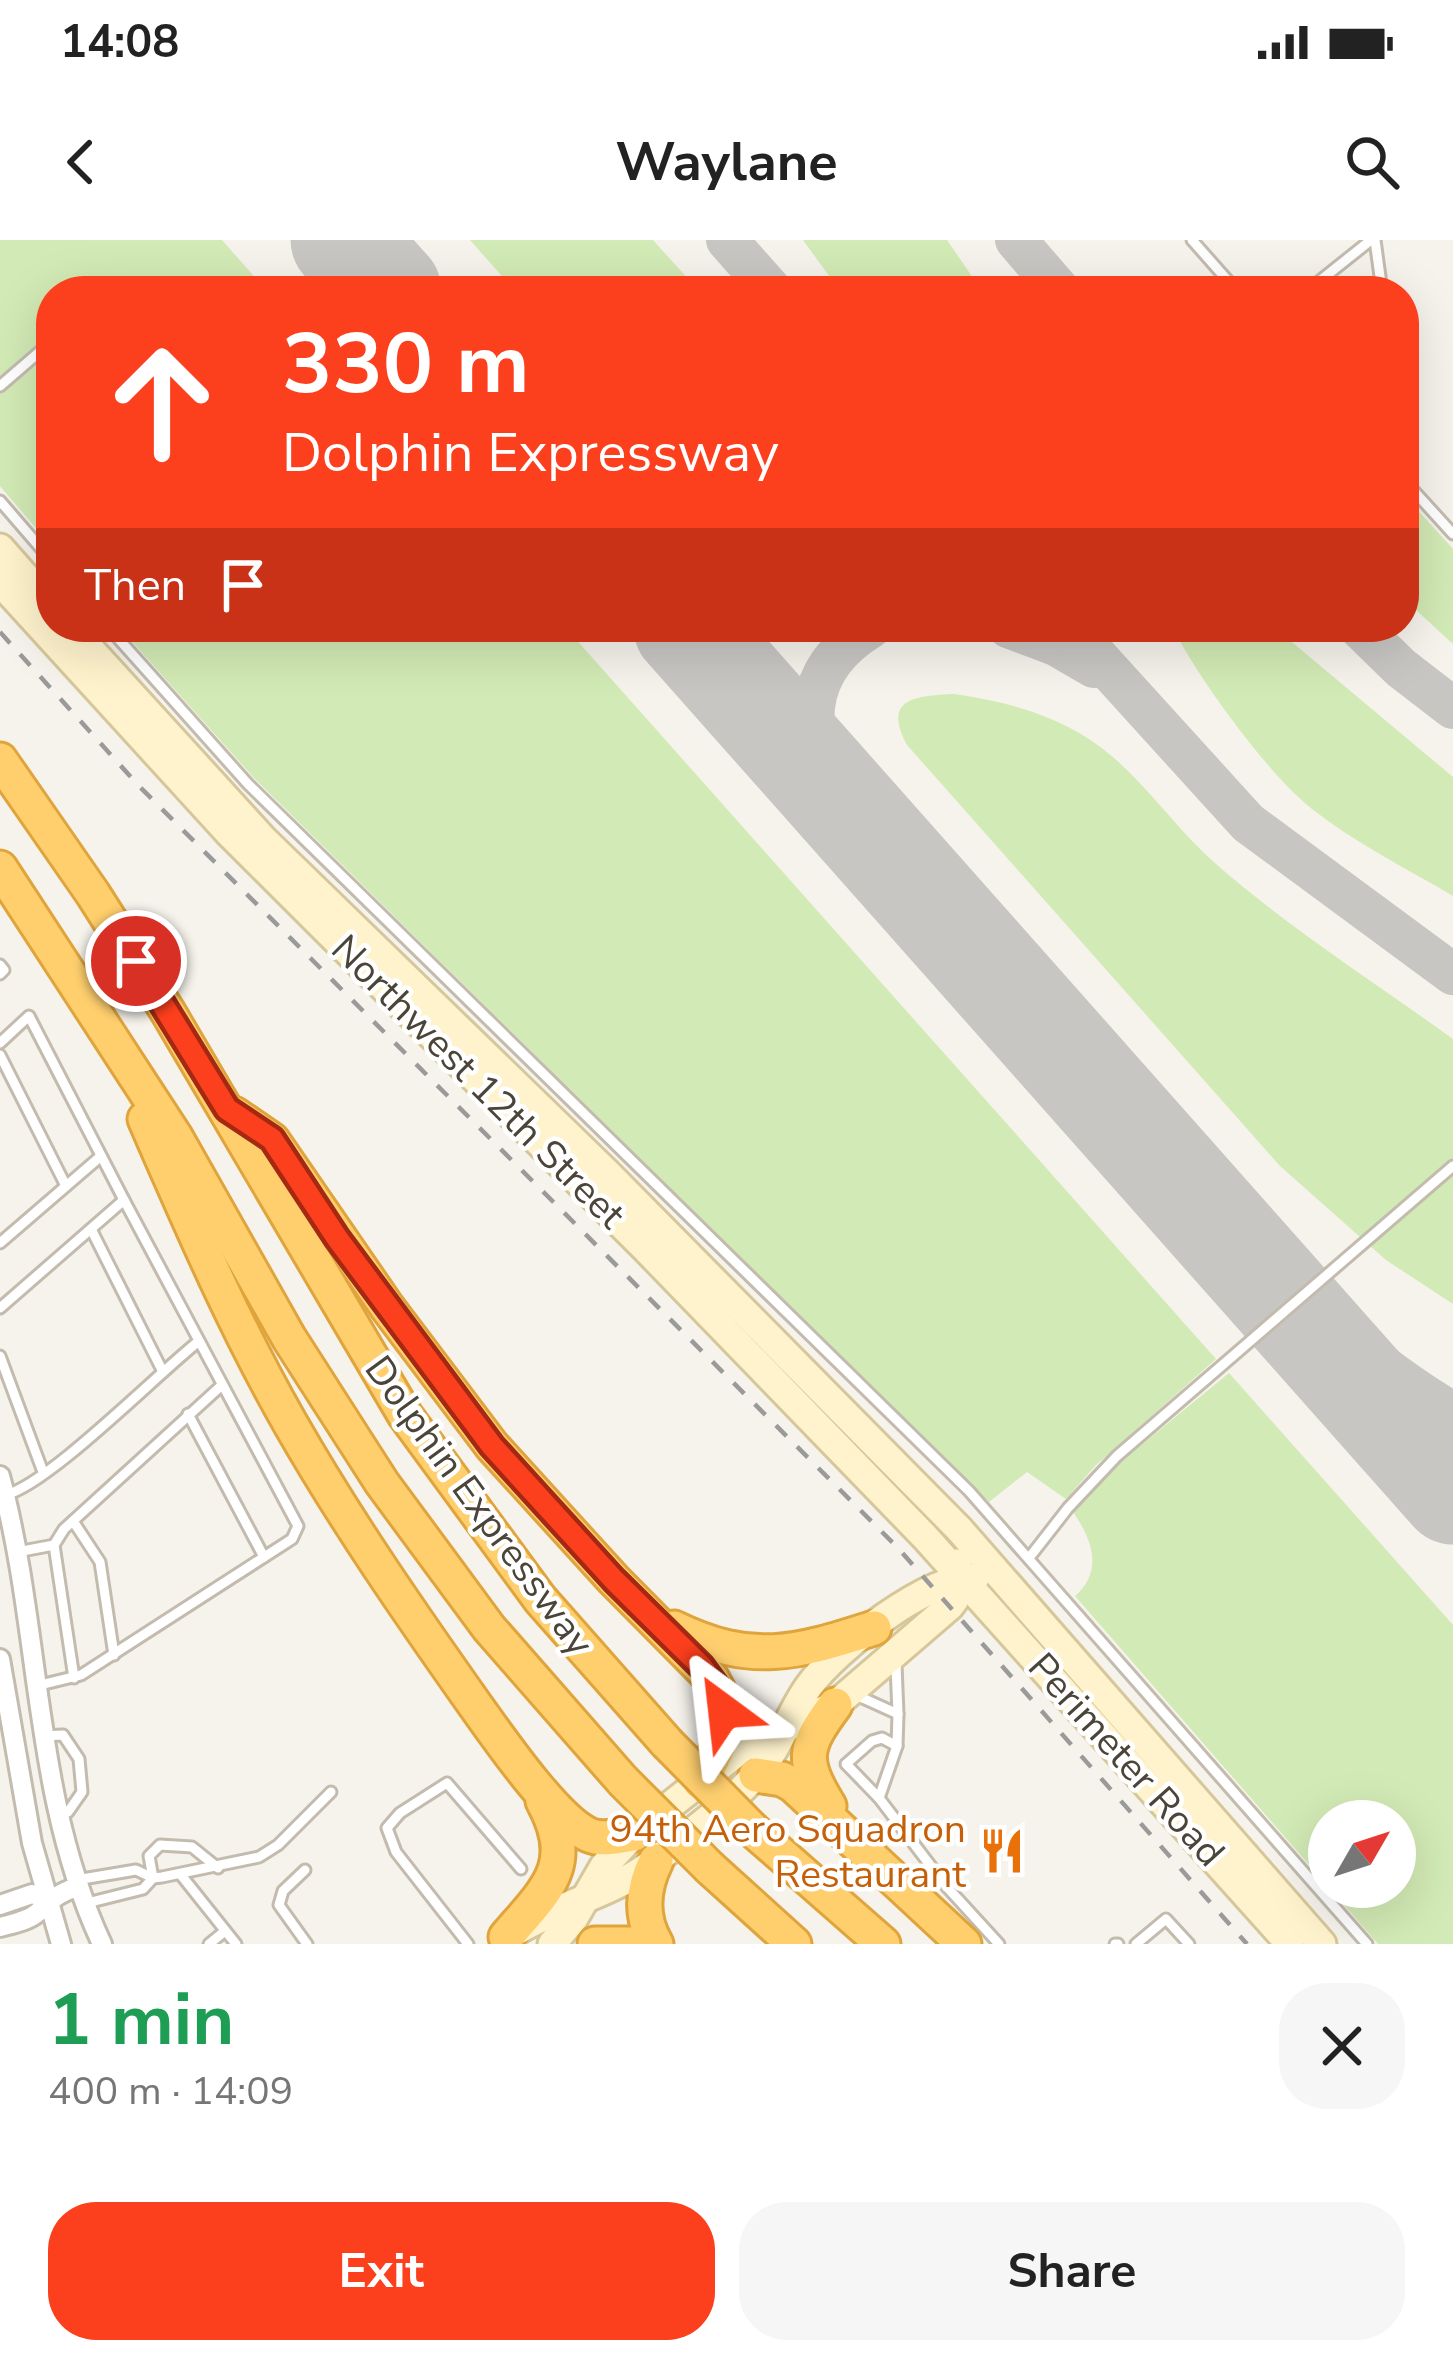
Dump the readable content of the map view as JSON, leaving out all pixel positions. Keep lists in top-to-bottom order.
{
  "streets": {
    "highway": ["Dolphin Expressway"],
    "main road": ["Northwest 12th Street", "Perimeter Road"]
  },
  "crossings": [
    ["Northwest 12th Street", "Perimeter Road"]
  ],
  "places": {
    "restaurant": ["94th Aero Squadron Restaurant"]
  },
  "north": "top right",
  "page": {
    "status": "14:08",
    "header": "Waylane",
    "turn": ["330 m", "Dolphin Expressway"],
    "then": "Then",
    "heading": ["1 min", "400 m · 14:09"],
    "buttons": ["Exit", "Share"]
  }
}
